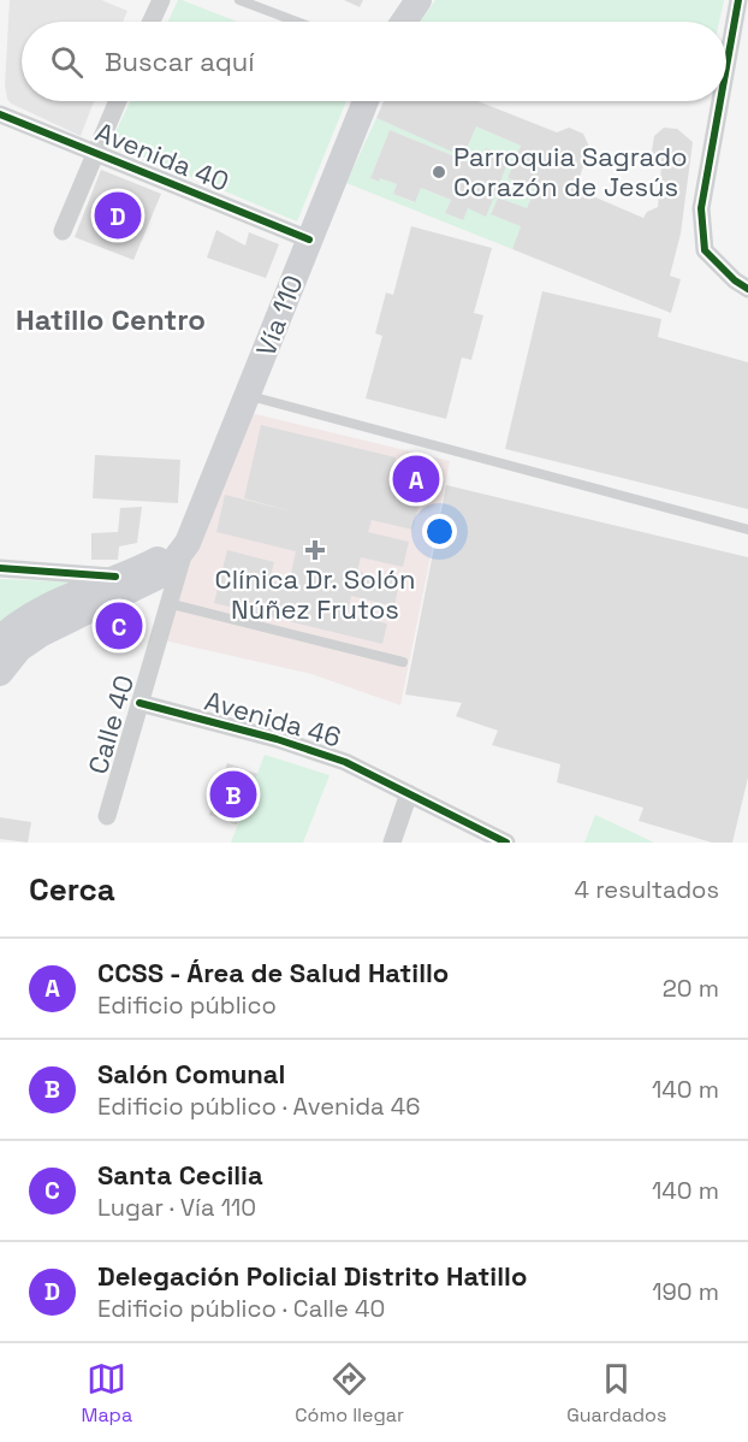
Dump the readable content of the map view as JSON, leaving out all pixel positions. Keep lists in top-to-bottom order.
{
  "streets": {
    "main road": ["Vía 110"],
    "street": ["Avenida 40", "Avenida 46", "Calle 40"]
  },
  "crossings": [
    ["Avenida 40", "Vía 110"],
    ["Vía 110", "Calle 40"],
    ["Avenida 46", "Calle 40"]
  ],
  "districts": ["Hatillo Centro"],
  "places": {
    "other": ["Parroquia Sagrado Corazón de Jesús"],
    "health": ["Clínica Dr. Solón Núñez Frutos"]
  },
  "page": {
    "search": "Buscar aquí",
    "pins": [
      "D",
      "A",
      "C",
      "B"
    ],
    "heading": ["Cerca", "4 resultados"],
    "list": [
      {
        "mark": "A",
        "name": "CCSS - Área de Salud Hatillo",
        "note": "Edificio público",
        "value": "20 m"
      },
      {
        "mark": "B",
        "name": "Salón Comunal",
        "note": "Edificio público · Avenida 46",
        "value": "140 m"
      },
      {
        "mark": "C",
        "name": "Santa Cecilia",
        "note": "Lugar · Vía 110",
        "value": "140 m"
      },
      {
        "mark": "D",
        "name": "Delegación Policial Distrito Hatillo",
        "note": "Edificio público · Calle 40",
        "value": "190 m"
      }
    ],
    "nav": ["Mapa", "Cómo llegar", "Guardados"]
  }
}
